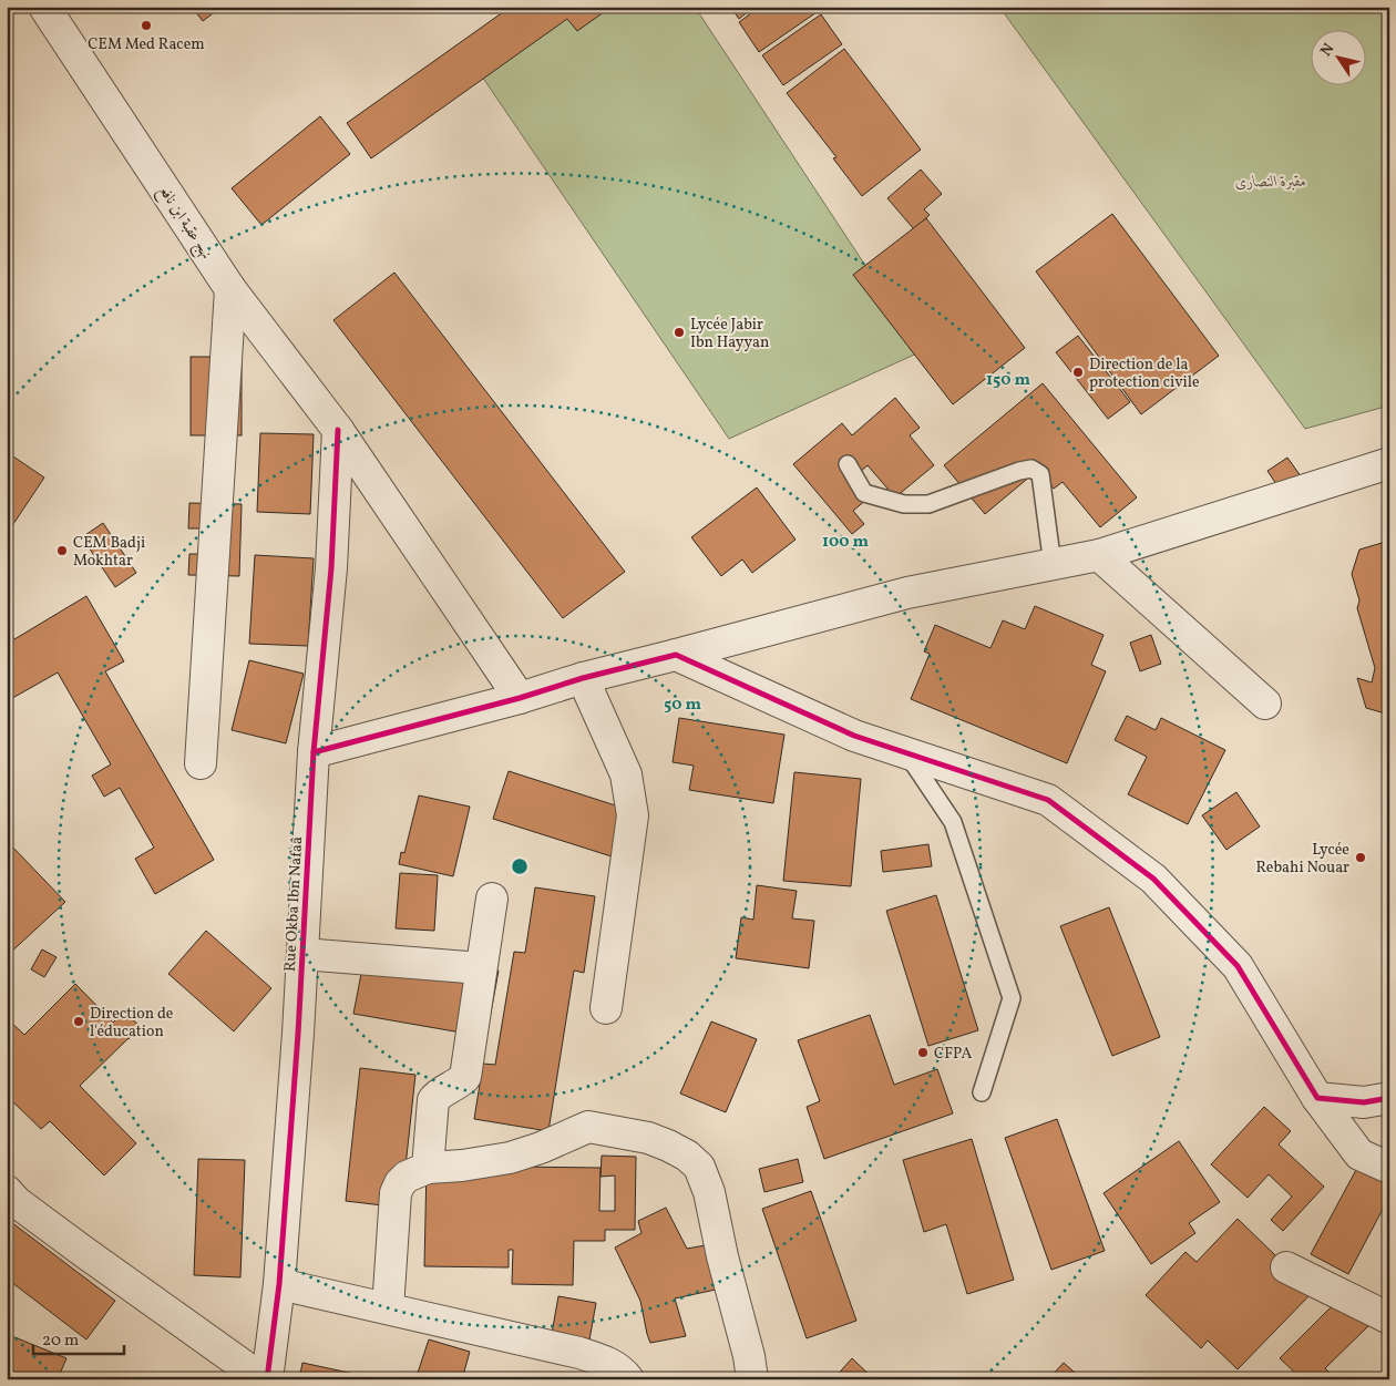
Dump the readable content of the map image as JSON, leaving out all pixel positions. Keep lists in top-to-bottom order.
{
  "streets": {
    "street": ["نهج عقبة ابن نافع", "Rue Okba Ibn Nafaâ"]
  },
  "crossings": [
    ["نهج عقبة ابن نافع", "Rue Okba Ibn Nafaâ"]
  ],
  "parks": ["مقبرة النصارى"],
  "places": [
    "CEM Med Racem",
    "Lycée Jabir Ibn Hayyan",
    "Direction de la protection civile",
    "CEM Badji Mokhtar",
    "Lycée Rebahi Nouar",
    "Direction de l'éducation",
    "CFPA"
  ],
  "scale_bar": "20 m",
  "north": "top left",
  "rings": ["150 m", "100 m", "50 m"]
}
